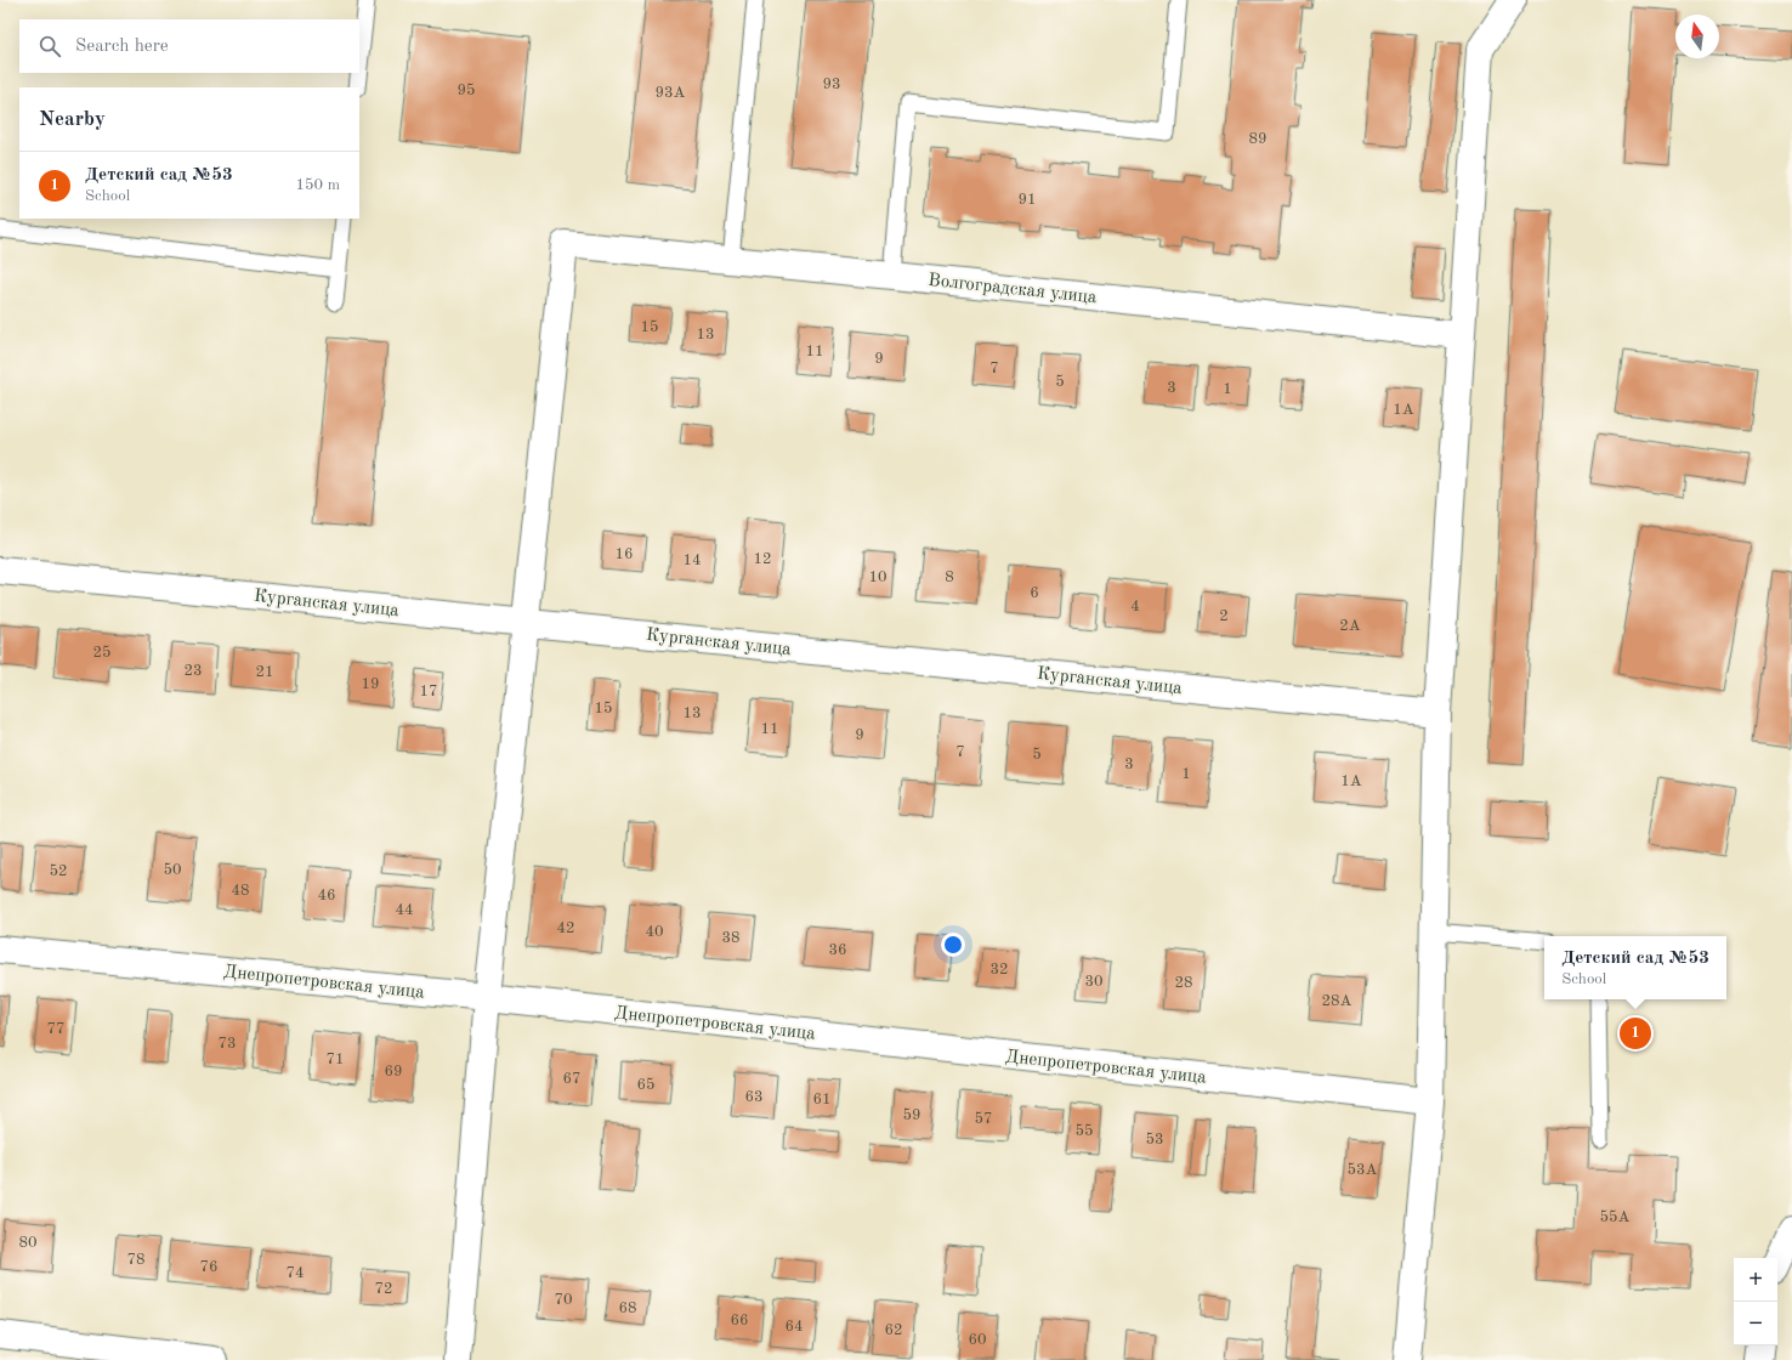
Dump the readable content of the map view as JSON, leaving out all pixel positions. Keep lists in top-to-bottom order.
{
  "streets": {
    "street": ["Волгоградская улица", "Курганская улица", "Днепропетровская улица"]
  },
  "crossings": [
    ["Волгоградская улица", "Курганская улица"]
  ],
  "house_numbers": [
    "93",
    "95",
    "93А",
    "89",
    "91",
    "15",
    "13",
    "11",
    "9",
    "7",
    "5",
    "3",
    "1",
    "1А",
    "16",
    "12",
    "14",
    "10",
    "8",
    "6",
    "4",
    "2",
    "2А",
    "25",
    "23",
    "21",
    "19",
    "17",
    "15",
    "13",
    "11",
    "9",
    "7",
    "5",
    "3",
    "1",
    "1А",
    "50",
    "52",
    "48",
    "46",
    "44",
    "42",
    "40",
    "38",
    "36",
    "32",
    "30",
    "28",
    "28А",
    "77",
    "73",
    "71",
    "69",
    "67",
    "65",
    "63",
    "61",
    "59",
    "57",
    "55",
    "53",
    "53А",
    "55А",
    "80",
    "78",
    "76",
    "74",
    "72",
    "70",
    "68",
    "66",
    "64",
    "62",
    "60"
  ],
  "north": "top",
  "page": {
    "search": "Search here",
    "heading": "Nearby",
    "list": [
      {
        "mark": "1",
        "name": "Детский сад №53",
        "note": "School",
        "value": "150 m"
      }
    ],
    "popup": ["Детский сад №53", "School"],
    "pins": "1",
    "map_buttons": ["+", "−"]
  }
}
